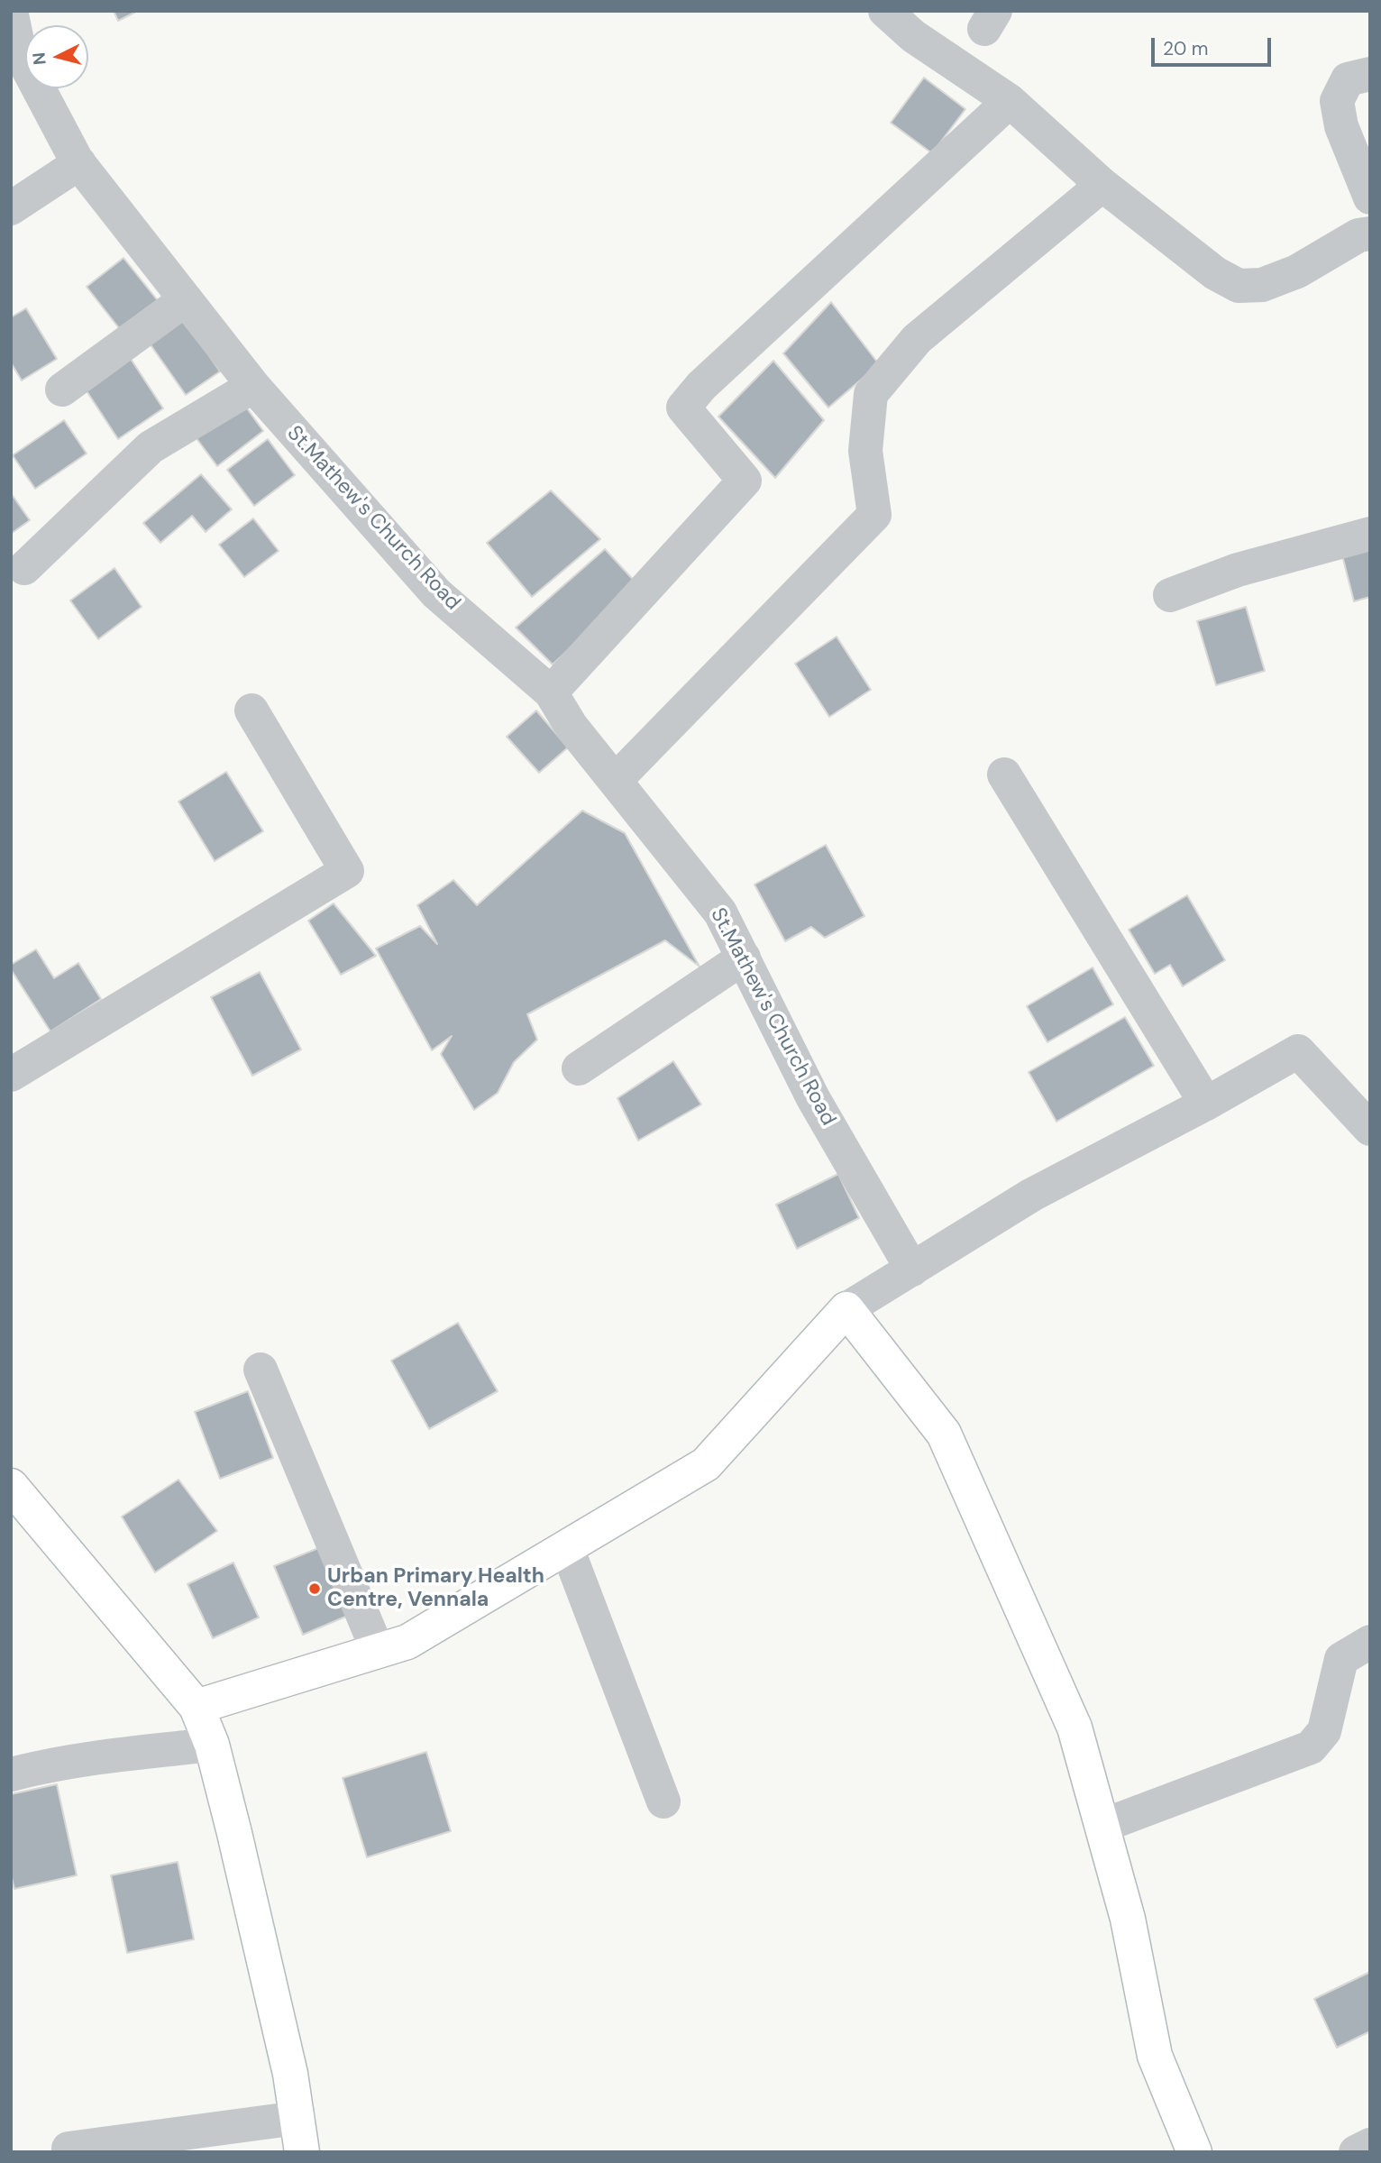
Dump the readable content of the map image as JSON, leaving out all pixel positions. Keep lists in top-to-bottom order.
{
  "streets": {
    "street": ["St.Mathew's Church Road"]
  },
  "places": ["Urban Primary Health Centre, Vennala"],
  "scale_bar": "20 m",
  "north": "left"
}
